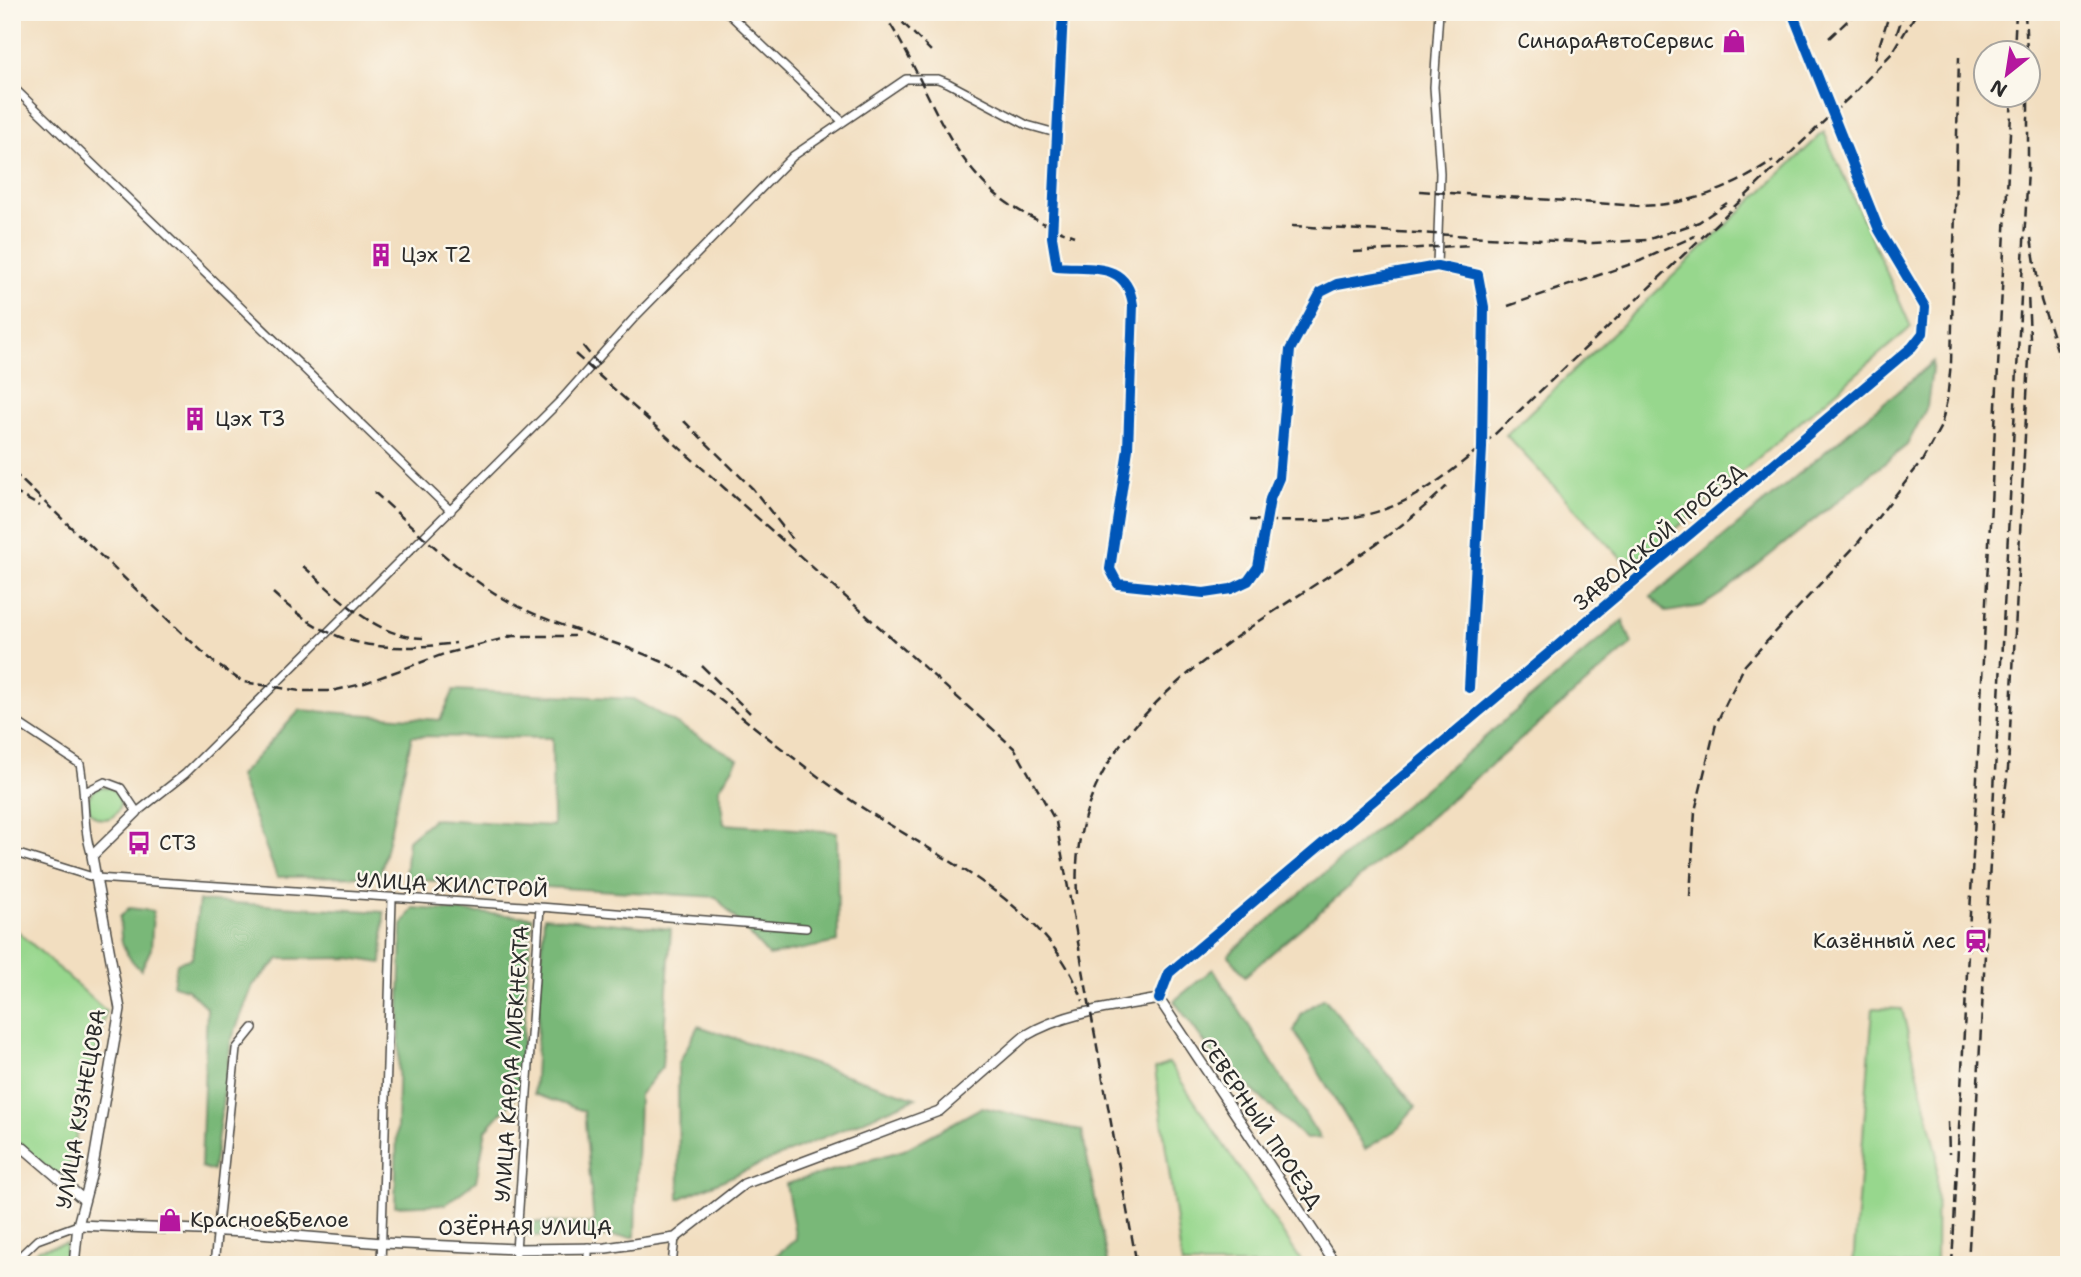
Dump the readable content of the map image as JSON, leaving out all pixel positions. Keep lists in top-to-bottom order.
{
  "streets": {
    "street": [
      "ЗАВОДСКОЙ ПРОЕЗД",
      "УЛИЦА ЖИЛСТРОЙ",
      "УЛИЦА КАРЛА ЛИБКНЕХТА",
      "УЛИЦА КУЗНЕЦОВА",
      "СЕВЕРНЫЙ ПРОЕЗД",
      "ОЗЁРНАЯ УЛИЦА"
    ]
  },
  "crossings": [
    ["ЗАВОДСКОЙ ПРОЕЗД", "СЕВЕРНЫЙ ПРОЕЗД"],
    ["ЗАВОДСКОЙ ПРОЕЗД", "ОЗЁРНАЯ УЛИЦА"],
    ["УЛИЦА ЖИЛСТРОЙ", "УЛИЦА КАРЛА ЛИБКНЕХТА"],
    ["УЛИЦА ЖИЛСТРОЙ", "УЛИЦА КУЗНЕЦОВА"],
    ["УЛИЦА КАРЛА ЛИБКНЕХТА", "ОЗЁРНАЯ УЛИЦА"],
    ["УЛИЦА КУЗНЕЦОВА", "ОЗЁРНАЯ УЛИЦА"],
    ["СЕВЕРНЫЙ ПРОЕЗД", "ОЗЁРНАЯ УЛИЦА"]
  ],
  "places": {
    "shop": ["СинараАвтоСервис", "Красное&Белое"],
    "building": ["Цэх Т2", "Цэх Т3"],
    "bus stop": ["СТЗ"],
    "station": ["Казённый лес"]
  },
  "north": "bottom left"
}
